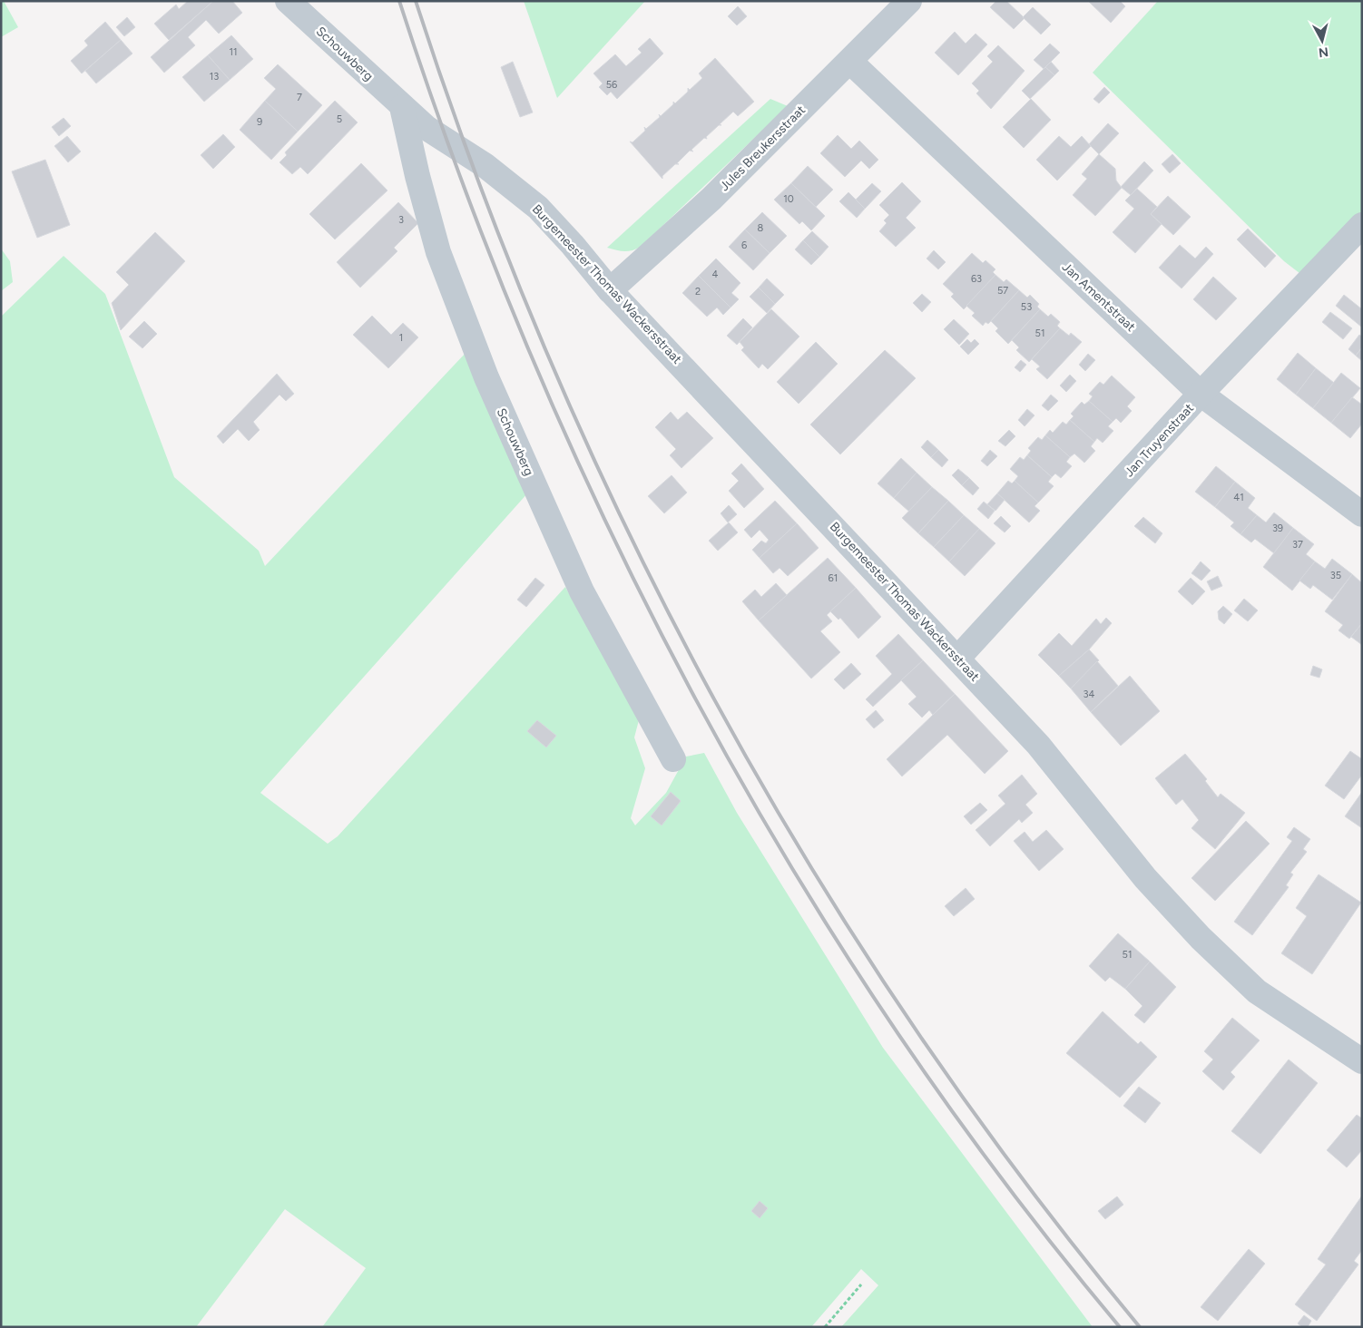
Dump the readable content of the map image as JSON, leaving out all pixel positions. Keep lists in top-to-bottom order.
{
  "streets": {
    "street": [
      "Schouwberg",
      "Jules Breukersstraat",
      "Burgemeester Thomas Wackersstraat",
      "Jan Amentstraat",
      "Jan Truyenstraat"
    ]
  },
  "crossings": [
    ["Schouwberg", "Burgemeester Thomas Wackersstraat"],
    ["Jules Breukersstraat", "Burgemeester Thomas Wackersstraat"],
    ["Jules Breukersstraat", "Jan Amentstraat"],
    ["Burgemeester Thomas Wackersstraat", "Jan Truyenstraat"],
    ["Jan Amentstraat", "Jan Truyenstraat"]
  ],
  "house_numbers": [
    "11",
    "13",
    "56",
    "7",
    "5",
    "9",
    "10",
    "3",
    "8",
    "6",
    "4",
    "63",
    "57",
    "2",
    "53",
    "51",
    "1",
    "41",
    "39",
    "37",
    "35",
    "61",
    "34",
    "51"
  ],
  "north": "bottom"
}
